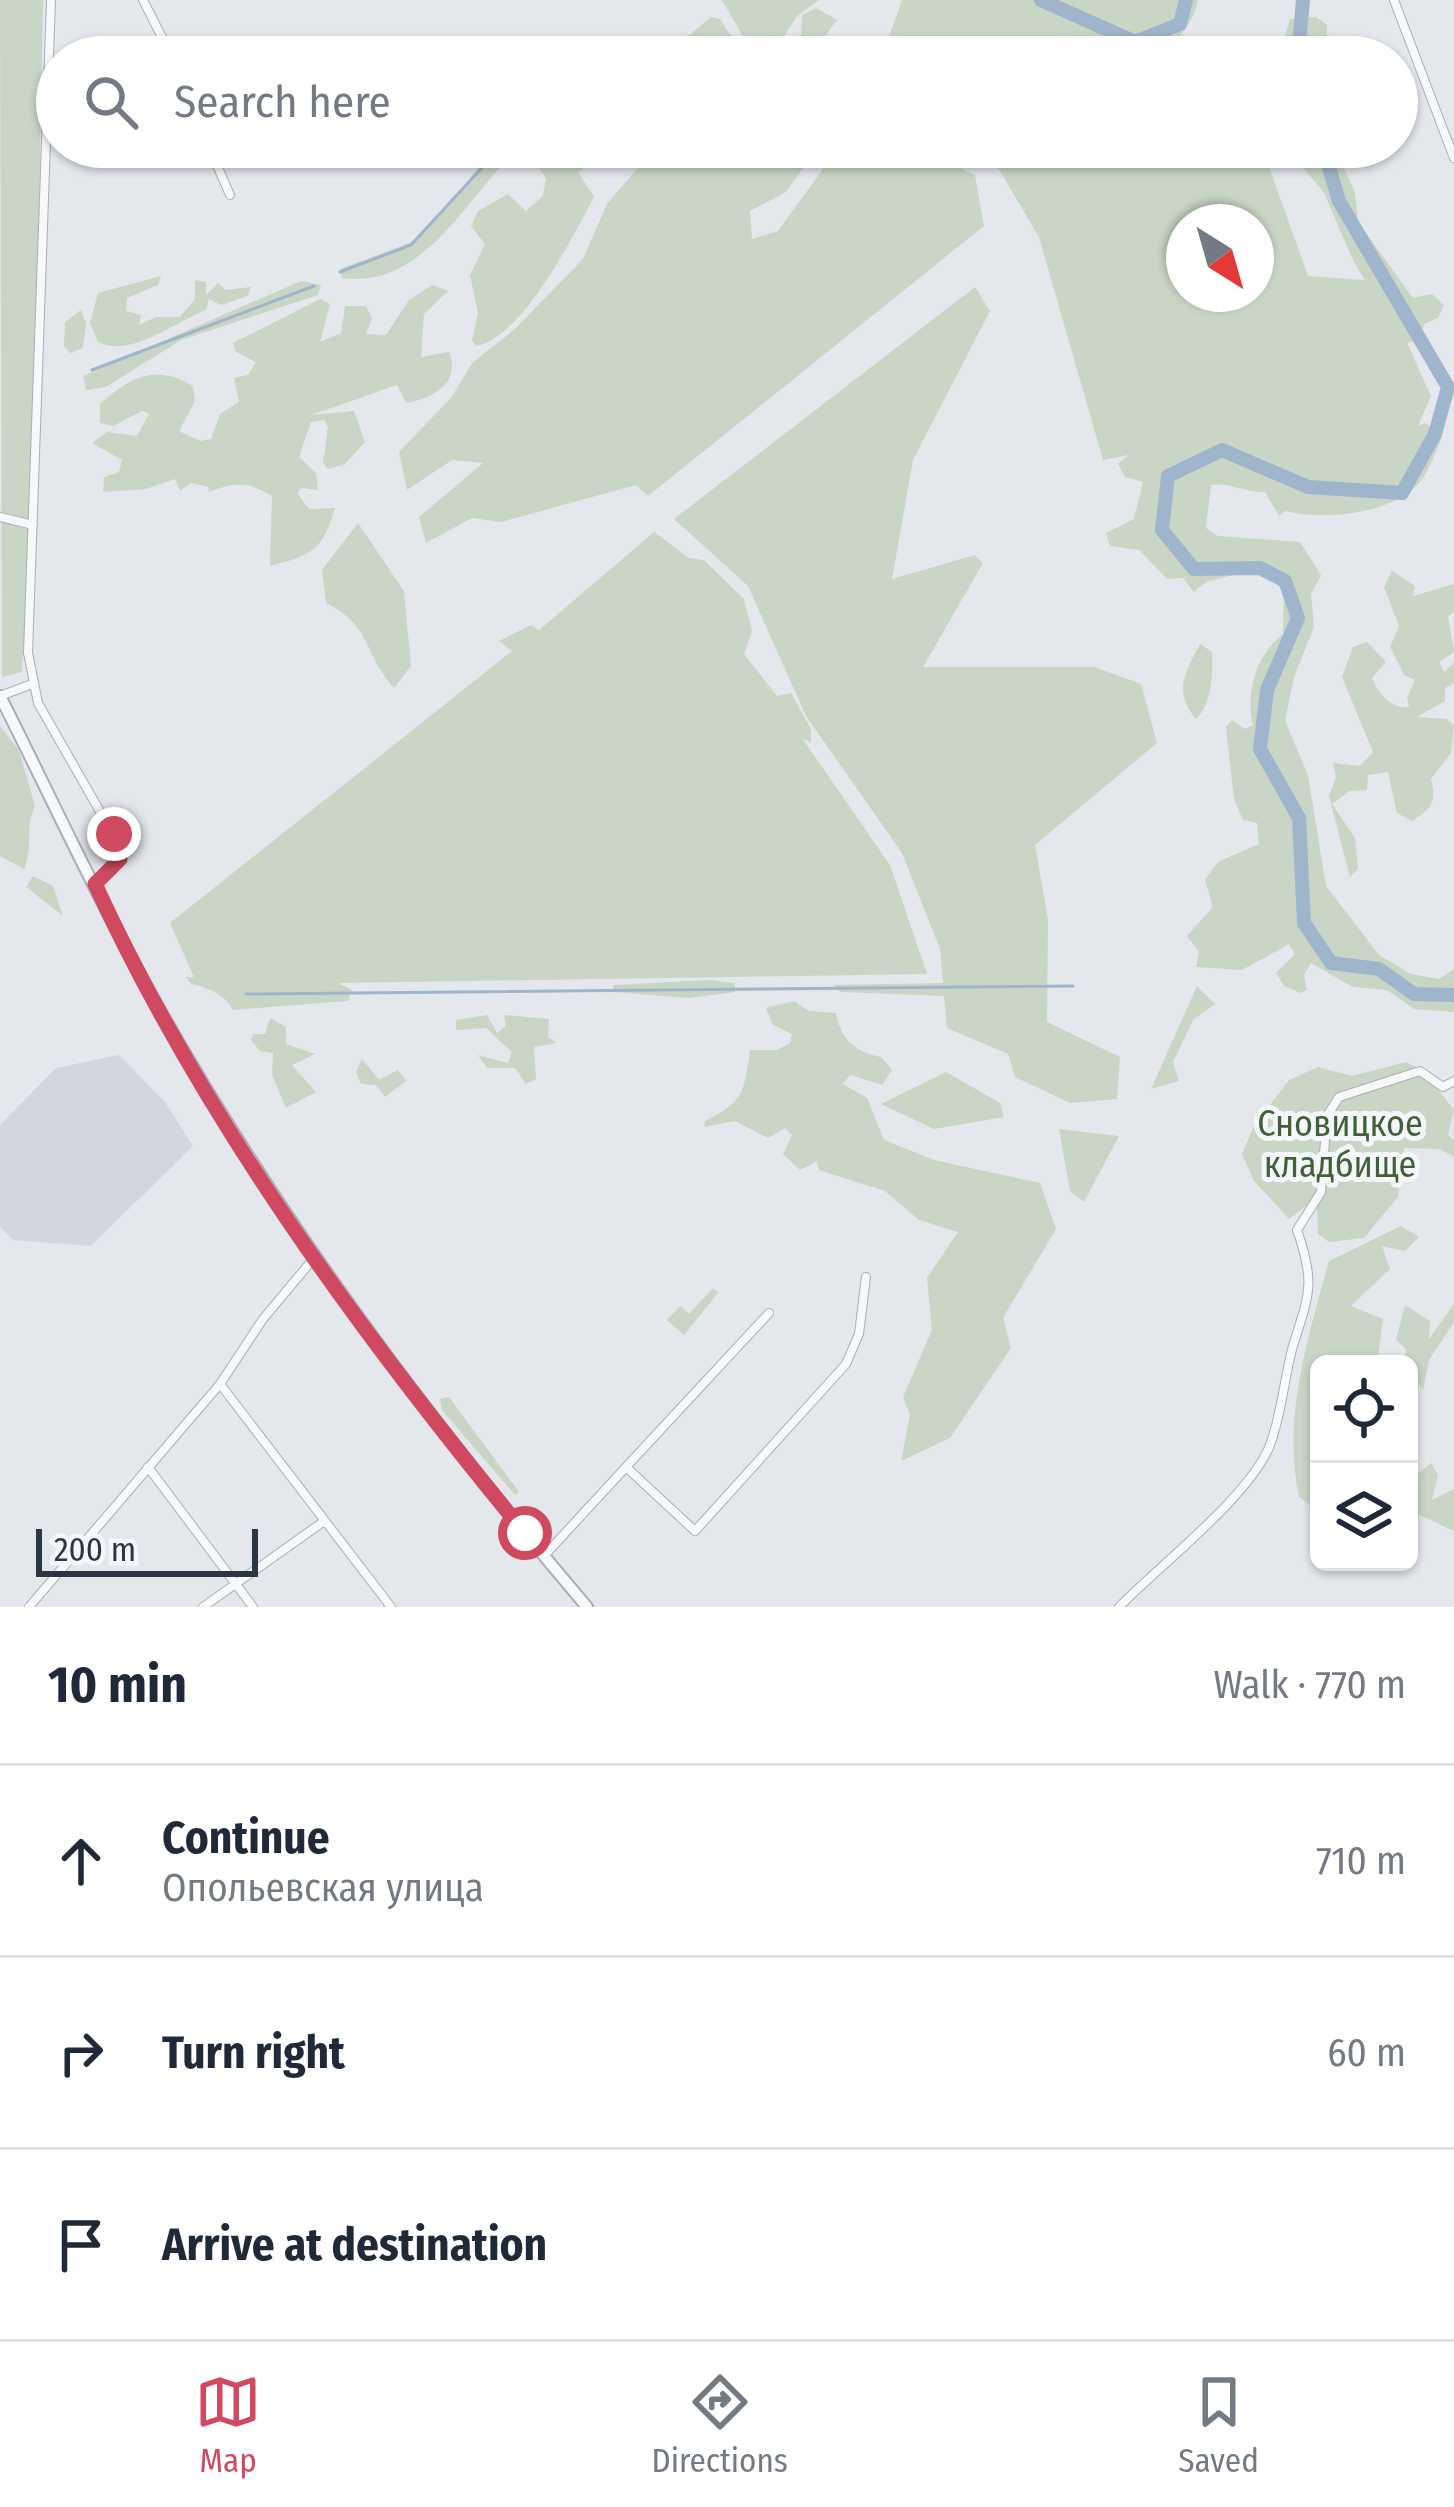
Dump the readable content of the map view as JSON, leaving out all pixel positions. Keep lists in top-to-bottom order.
{
  "parks": ["Сновицкое кладбище"],
  "scale_bar": "200 m",
  "north": "bottom right",
  "page": {
    "search": "Search here",
    "scale": "200 m",
    "heading": ["10 min", "Walk · 770 m"],
    "list": [
      ["Continue", "Опольевская улица", "710 m"],
      ["Turn right", "60 m"],
      "Arrive at destination"
    ],
    "nav": ["Map", "Directions", "Saved"]
  }
}
